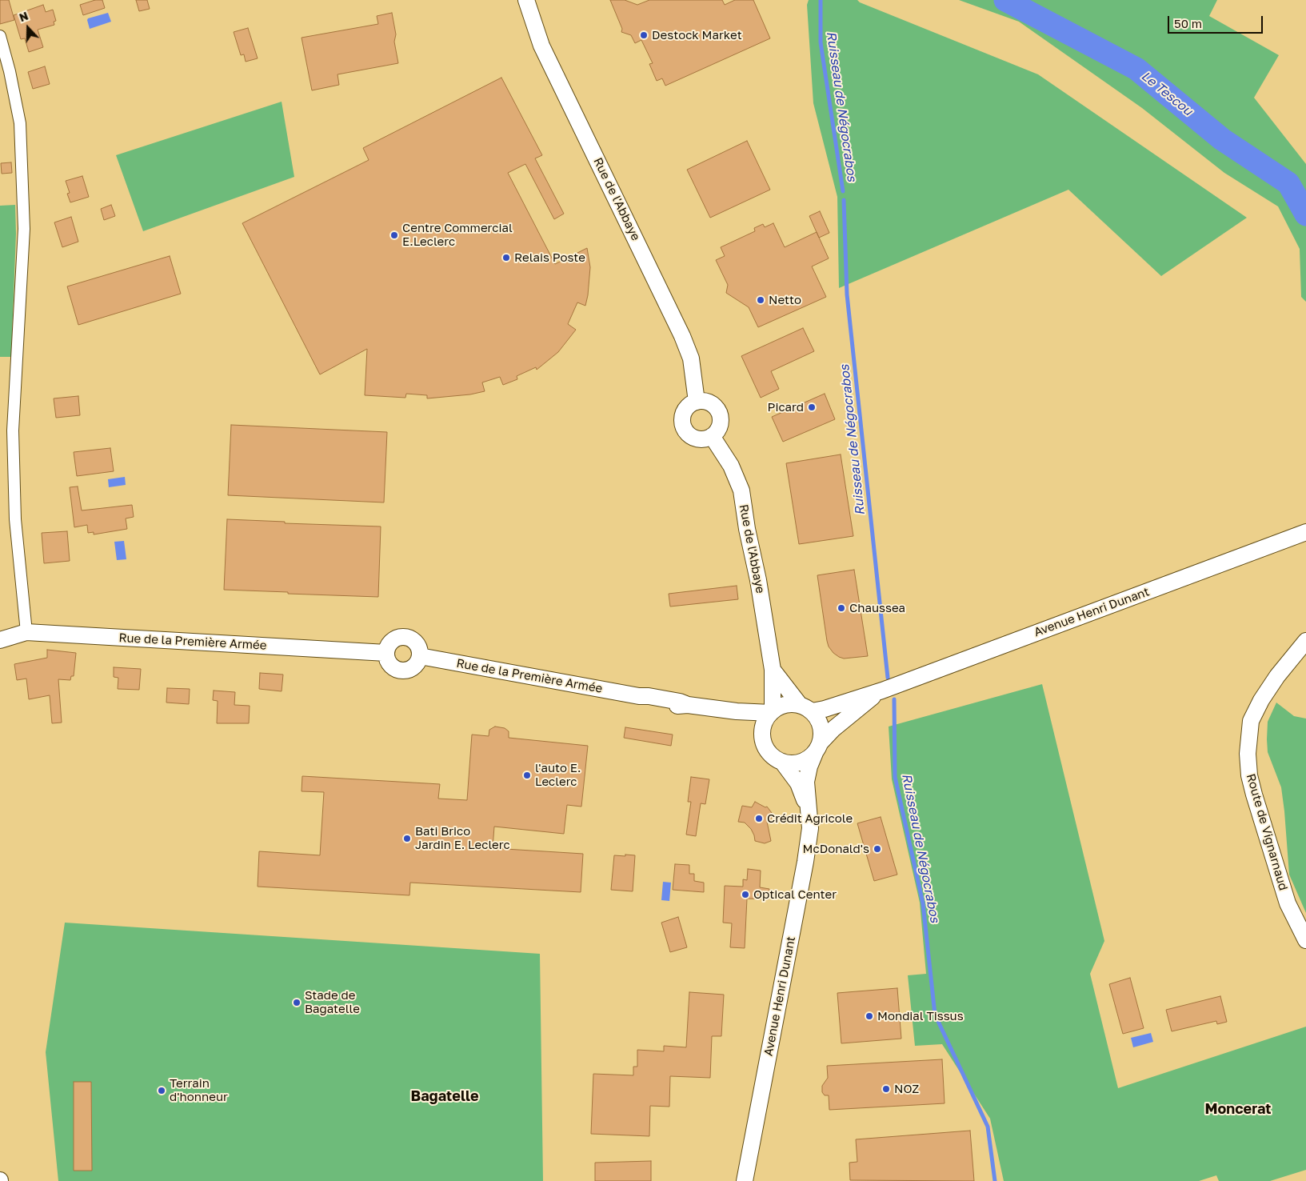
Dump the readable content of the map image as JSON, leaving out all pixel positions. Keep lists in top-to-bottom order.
{
  "streets": {
    "main road": [
      "Rue de l'Abbaye",
      "Avenue Henri Dunant",
      "Rue de la Première Armée",
      "Route de Vignarnaud"
    ]
  },
  "crossings": [
    ["Rue de l'Abbaye", "Avenue Henri Dunant"],
    ["Rue de l'Abbaye", "Rue de la Première Armée"],
    ["Avenue Henri Dunant", "Rue de la Première Armée"]
  ],
  "districts": ["Bagatelle", "Moncerat"],
  "water": ["Le Tescou", "Ruisseau de Négocrabos"],
  "places": [
    "Destock Market",
    "Centre Commercial E.Leclerc",
    "Relais Poste",
    "Netto",
    "Picard",
    "Chaussea",
    "l'auto E. Leclerc",
    "Crédit Agricole",
    "Bati Brico Jardin E. Leclerc",
    "McDonald's",
    "Optical Center",
    "Stade de Bagatelle",
    "Mondial Tissus",
    "NOZ",
    "Terrain d'honneur"
  ],
  "scale_bar": "50 m",
  "north": "top"
}
